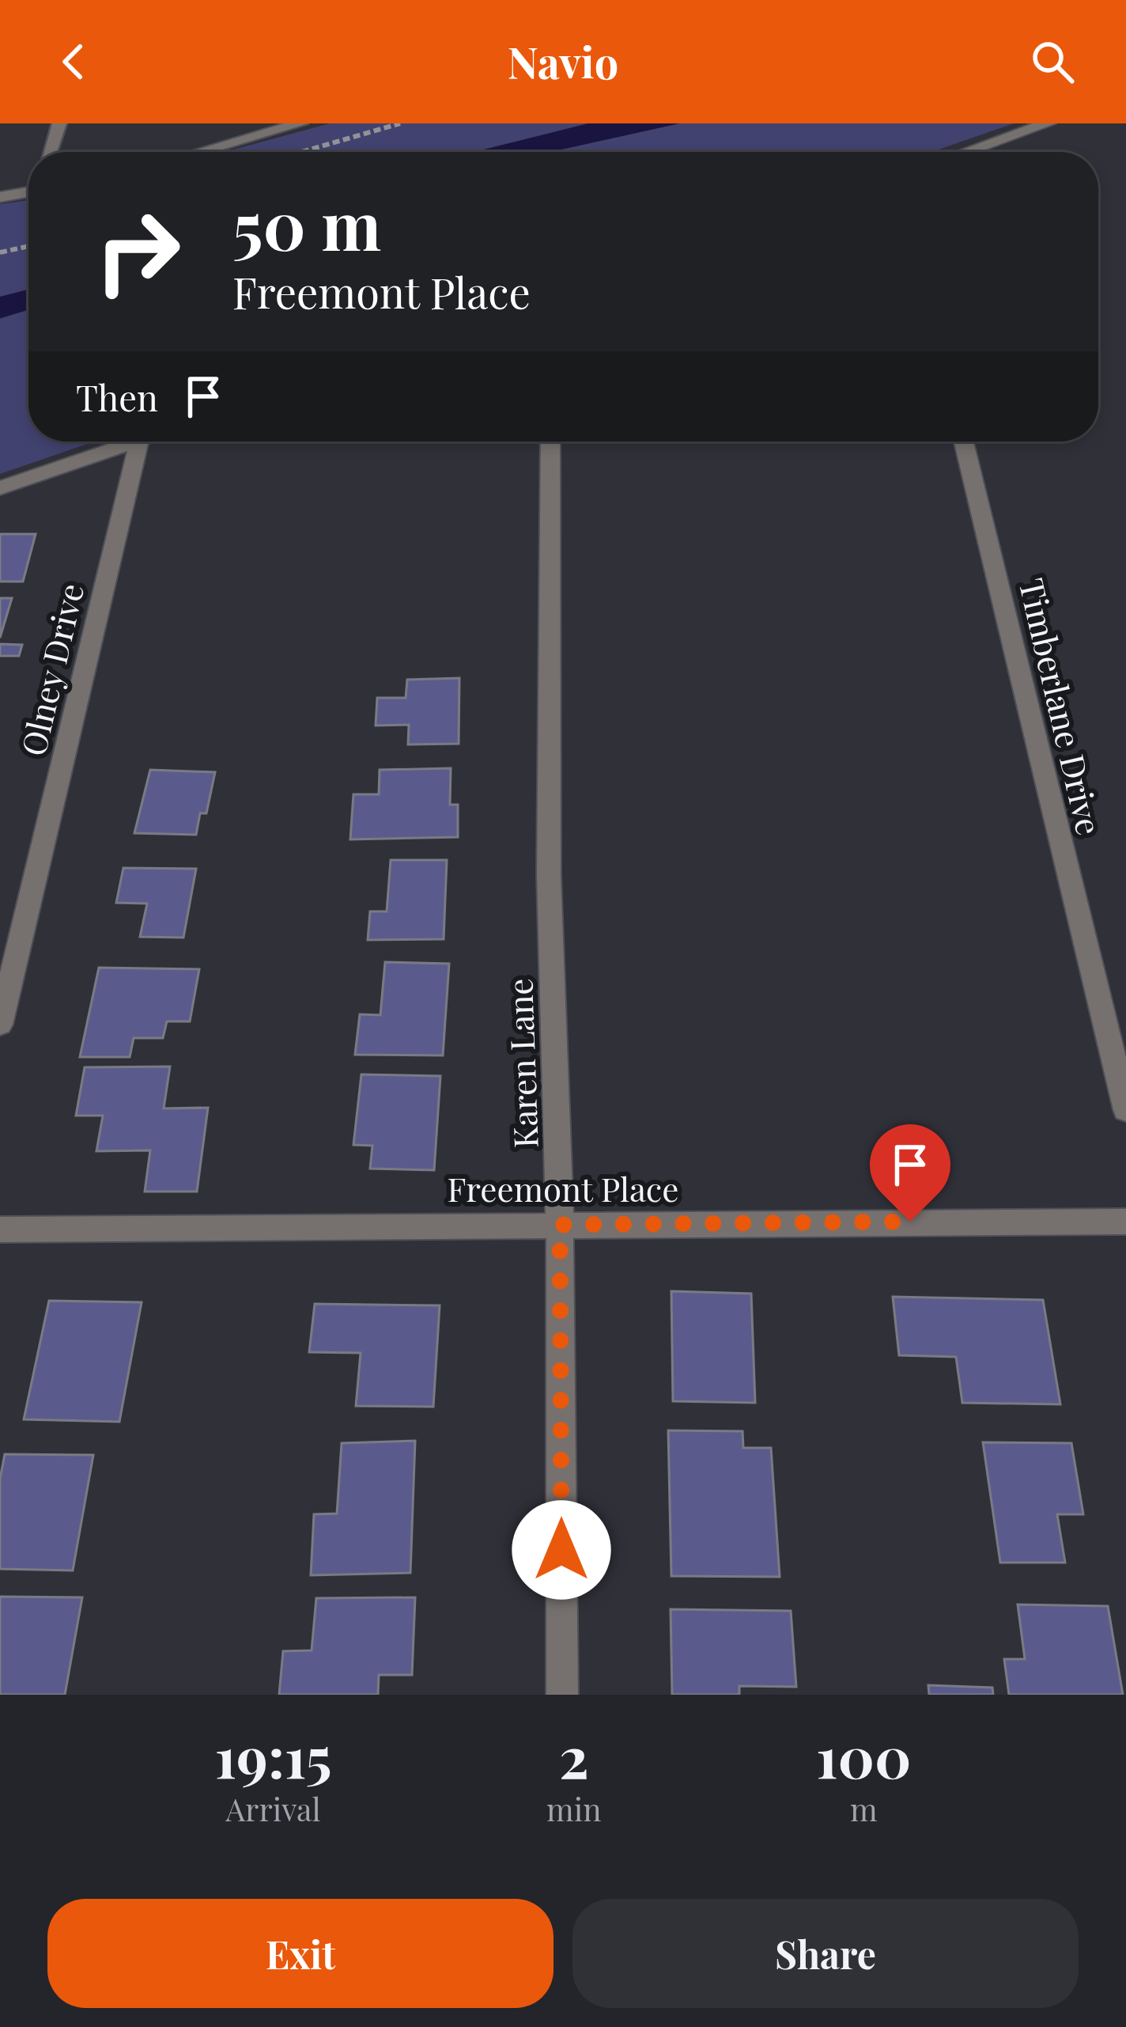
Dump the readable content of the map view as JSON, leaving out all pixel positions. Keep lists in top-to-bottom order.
{
  "streets": {
    "street": [
      "Olney Drive",
      "Timberlane Drive",
      "Karen Lane",
      "Freemont Place"
    ]
  },
  "crossings": [
    ["Karen Lane", "Freemont Place"]
  ],
  "page": {
    "header": "Navio",
    "turn": ["50 m", "Freemont Place"],
    "then": "Then",
    "eta": [
      "19:15",
      "Arrival",
      "2",
      "min",
      "100",
      "m"
    ],
    "buttons": ["Exit", "Share"]
  }
}
